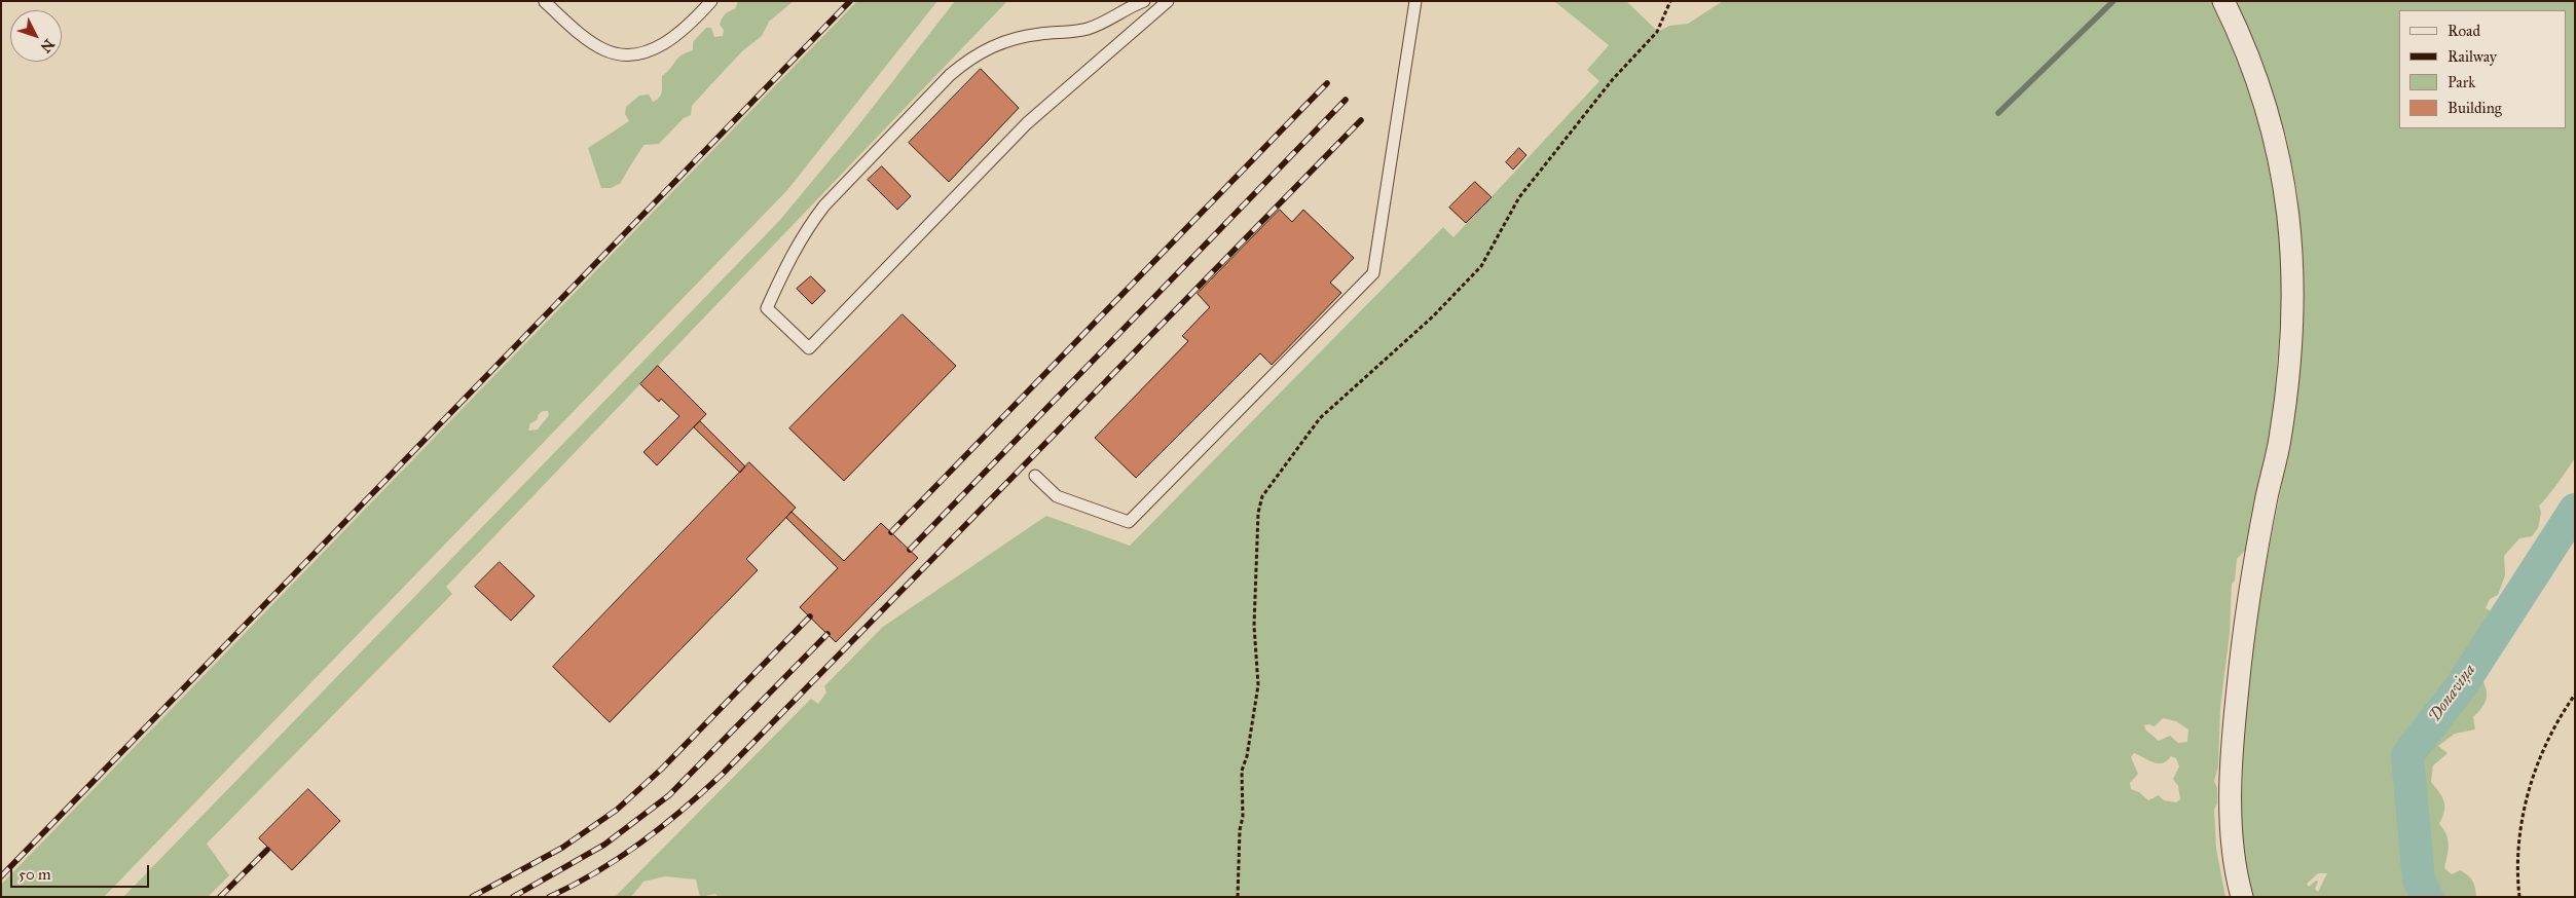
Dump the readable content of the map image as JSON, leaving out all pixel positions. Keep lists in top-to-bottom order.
{
  "water": ["Donaviņa"],
  "legend": [
    "Road",
    "Railway",
    "Park",
    "Building"
  ],
  "scale_bar": "50 m",
  "north": "bottom right"
}
